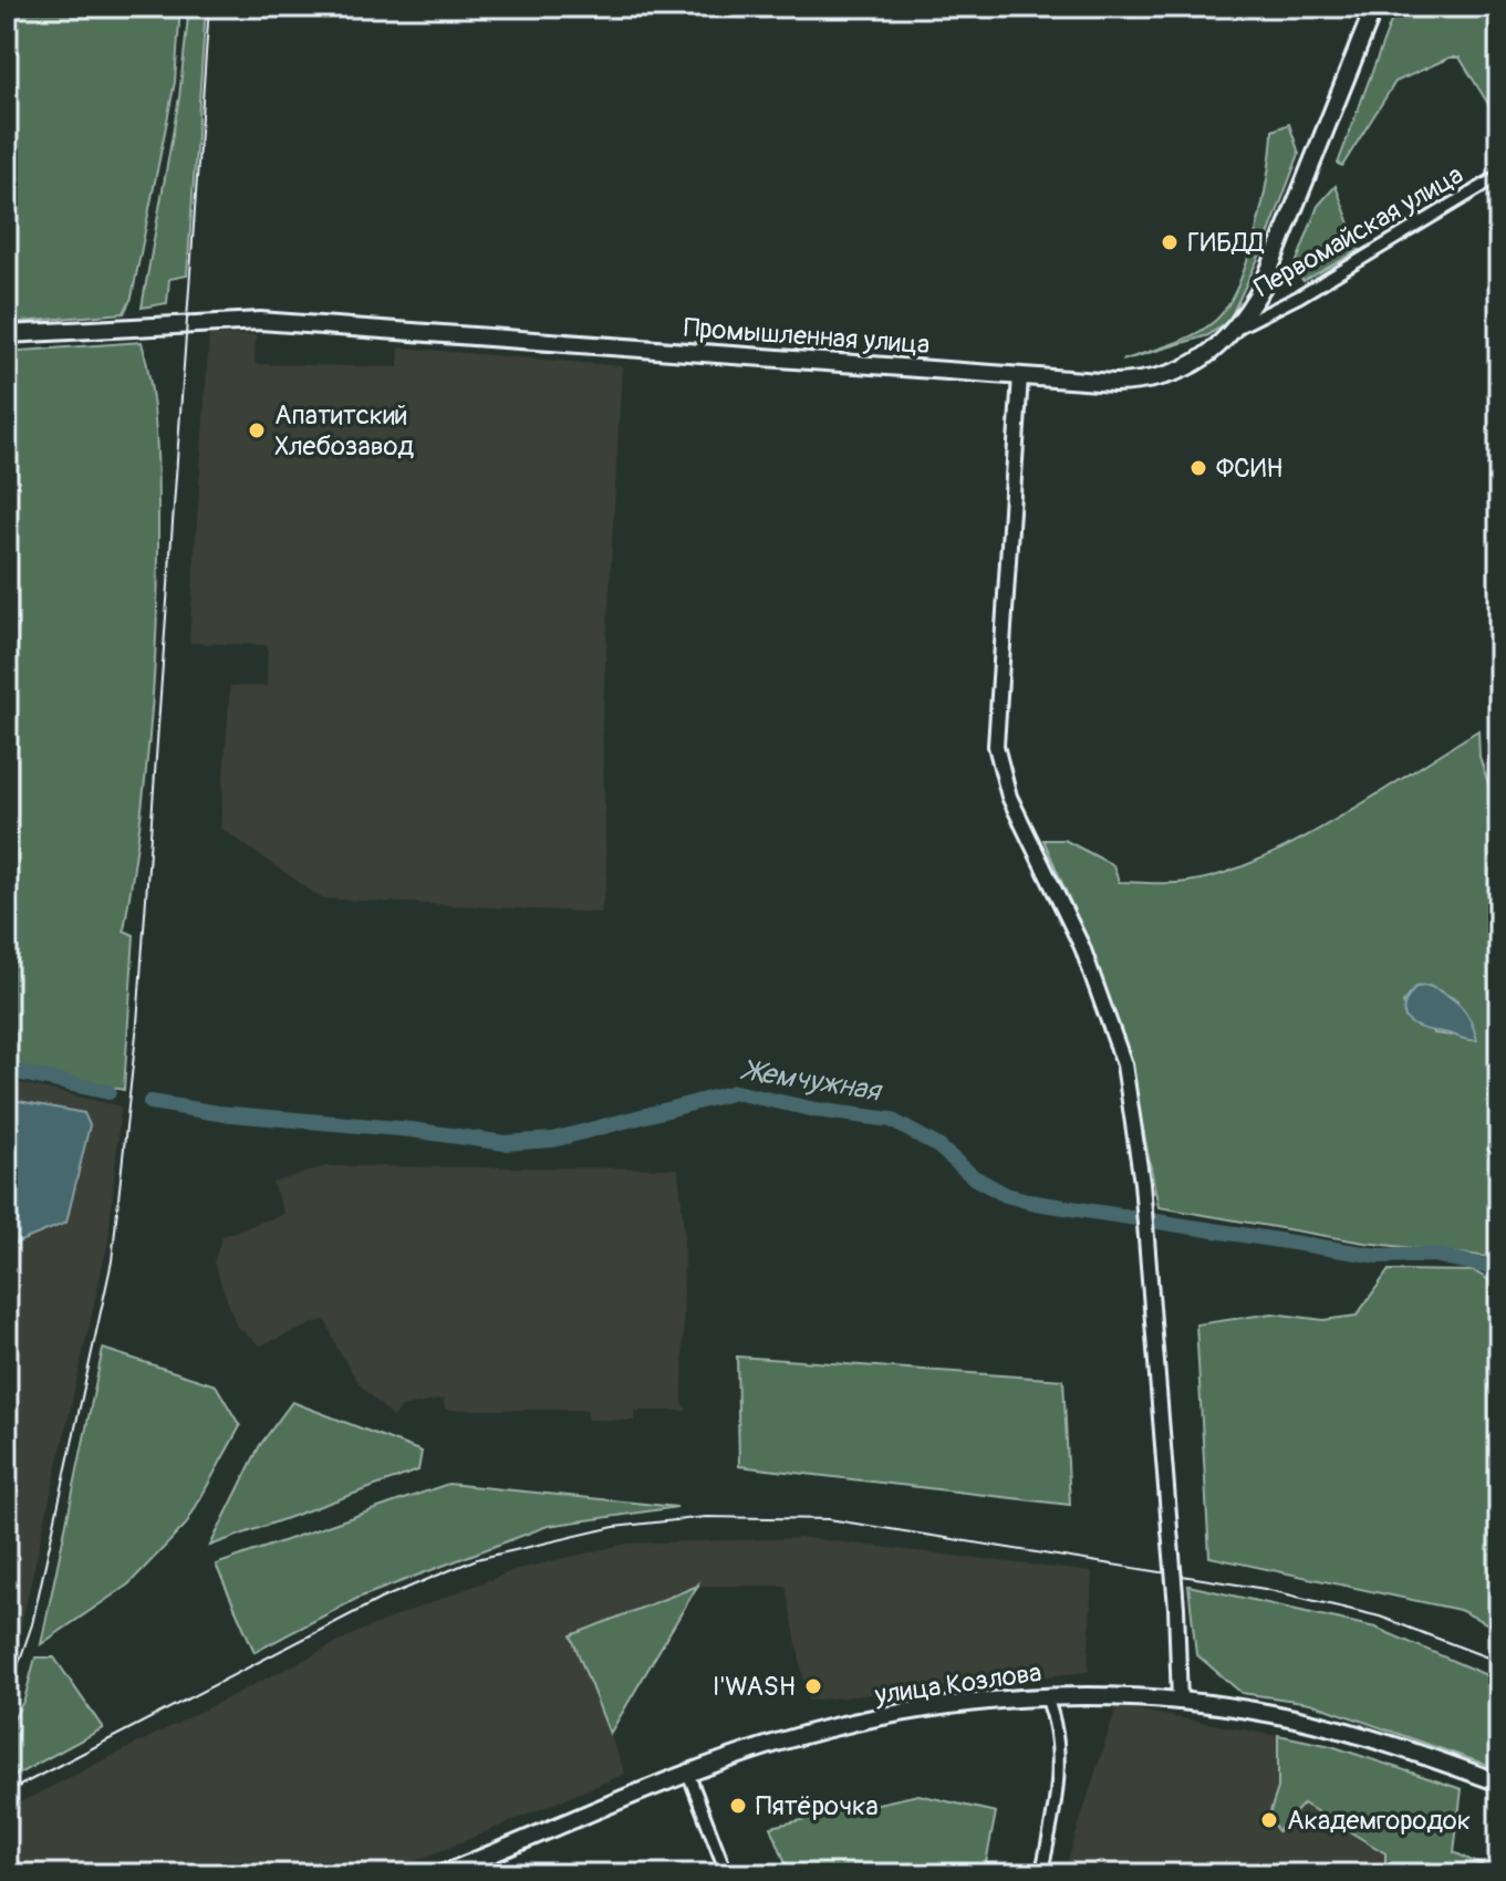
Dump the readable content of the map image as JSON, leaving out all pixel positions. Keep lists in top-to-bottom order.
{
  "streets": {
    "main road": ["Промышленная улица", "улица Козлова"],
    "street": ["Первомайская улица"]
  },
  "crossings": [
    ["Первомайская улица", "Промышленная улица"]
  ],
  "water": ["Жемчужная"],
  "places": [
    "ГИБДД",
    "Апатитский Хлебозавод",
    "ФСИН",
    "I'WASH",
    "Пятёрочка",
    "Академгородок"
  ]
}
